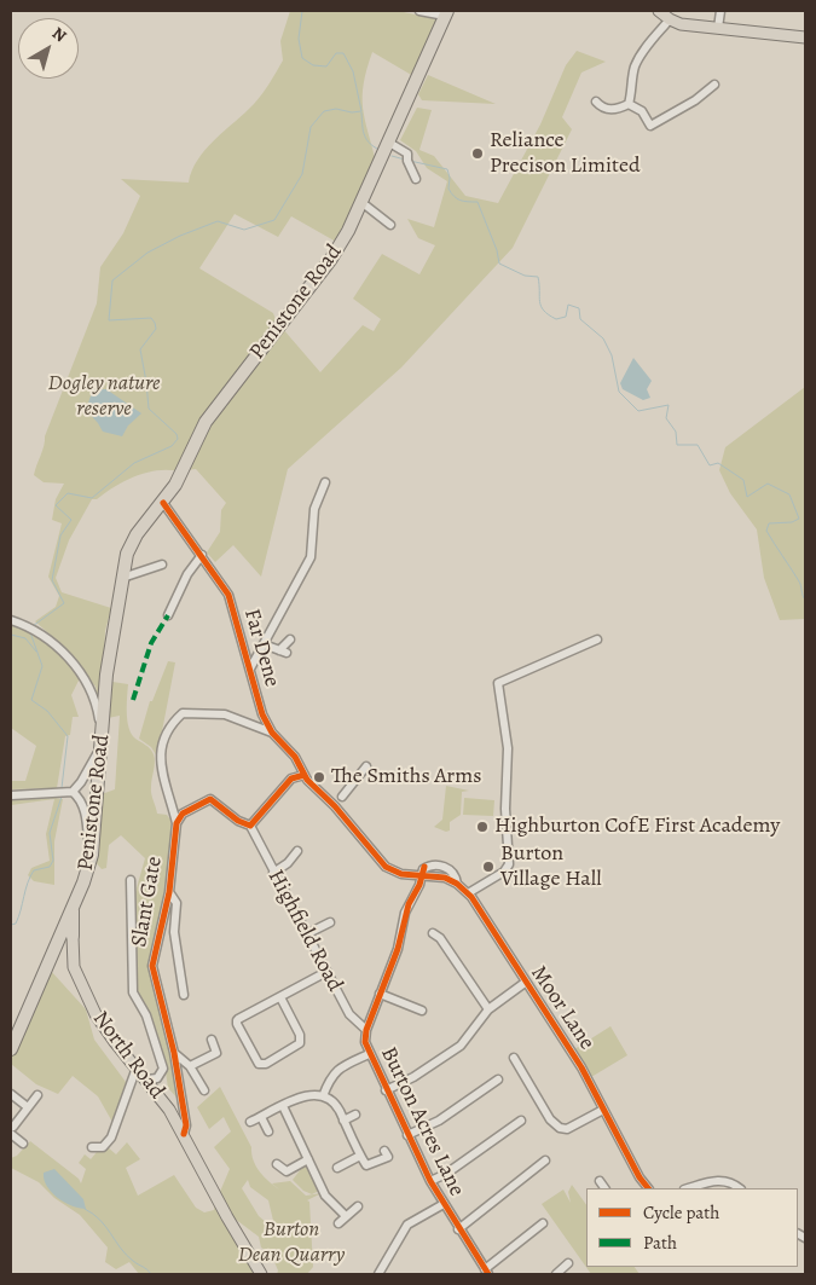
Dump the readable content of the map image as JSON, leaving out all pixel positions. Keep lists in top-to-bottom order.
{
  "streets": {
    "highway": ["Penistone Road"],
    "main road": ["North Road"],
    "street": [
      "Far Dene",
      "Slant Gate",
      "Highfield Road",
      "Moor Lane",
      "Burton Acres Lane"
    ]
  },
  "crossings": [
    ["Penistone Road", "Far Dene"],
    ["Penistone Road", "North Road"],
    ["Far Dene", "Moor Lane"],
    ["Slant Gate", "North Road"],
    ["Highfield Road", "Burton Acres Lane"],
    ["Moor Lane", "Burton Acres Lane"]
  ],
  "parks": ["Dogley nature reserve", "Burton Dean Quarry"],
  "places": [
    "Reliance Precison Limited",
    "The Smiths Arms",
    "Highburton CofE First Academy",
    "Burton Village Hall"
  ],
  "legend": ["Cycle path", "Path"],
  "north": "top right"
}
